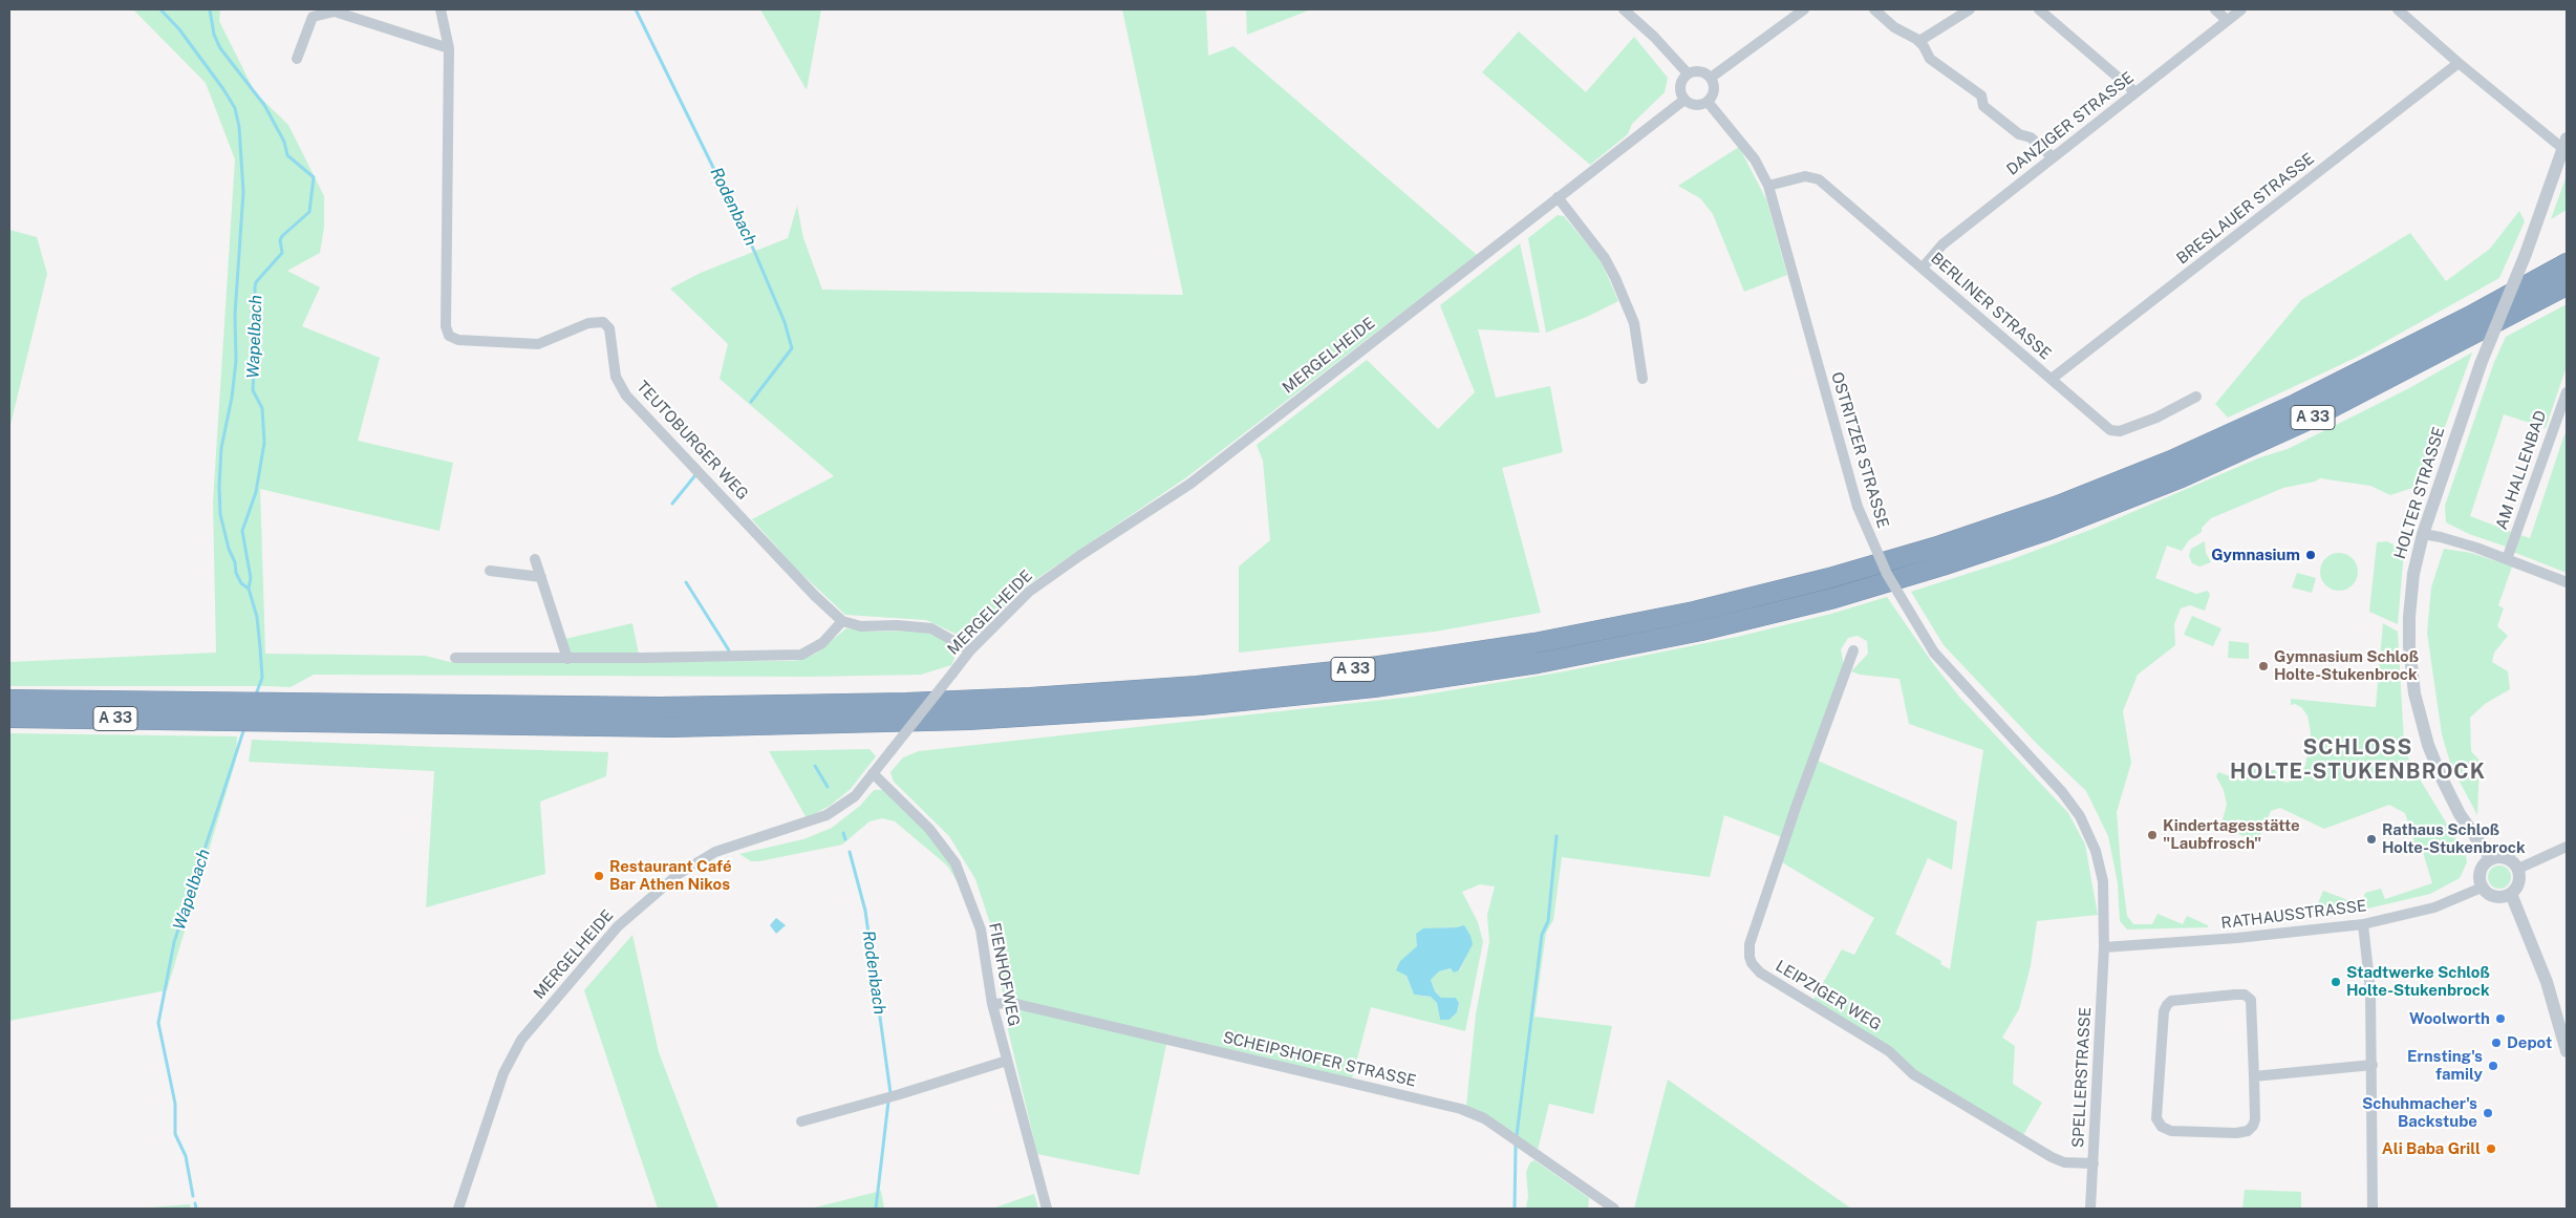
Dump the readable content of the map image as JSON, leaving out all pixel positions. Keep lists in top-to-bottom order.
{
  "streets": {
    "highway": ["A 33"],
    "street": [
      "DANZIGER STRASSE",
      "BRESLAUER STRASSE",
      "BERLINER STRASSE",
      "MERGELHEIDE",
      "TEUTOBURGER WEG",
      "OSTRITZER STRASSE",
      "AM HALLENBAD",
      "HOLTER STRASSE",
      "RATHAUSSTRASSE",
      "FIENHOFWEG",
      "LEIPZIGER WEG",
      "SCHEIPSHOFER STRASSE",
      "SPELLERSTRASSE"
    ]
  },
  "crossings": [
    ["DANZIGER STRASSE", "BERLINER STRASSE"],
    ["BRESLAUER STRASSE", "BERLINER STRASSE"],
    ["BERLINER STRASSE", "OSTRITZER STRASSE"],
    ["MERGELHEIDE", "OSTRITZER STRASSE"],
    ["MERGELHEIDE", "FIENHOFWEG"],
    ["OSTRITZER STRASSE", "RATHAUSSTRASSE"],
    ["OSTRITZER STRASSE", "SPELLERSTRASSE"],
    ["HOLTER STRASSE", "RATHAUSSTRASSE"],
    ["RATHAUSSTRASSE", "SPELLERSTRASSE"],
    ["FIENHOFWEG", "SCHEIPSHOFER STRASSE"],
    ["LEIPZIGER WEG", "SPELLERSTRASSE"]
  ],
  "districts": ["SCHLOSS HOLTE-STUKENBROCK"],
  "water": ["Rodenbach", "Wapelbach"],
  "places": [
    "Gymnasium",
    "Gymnasium Schloß Holte-Stukenbrock",
    "Kindertagesstätte \"Laubfrosch\"",
    "Rathaus Schloß Holte-Stukenbrock",
    "Restaurant Café Bar Athen Nikos",
    "Stadtwerke Schloß Holte-Stukenbrock",
    "Woolworth",
    "Depot",
    "Ernsting's family",
    "Schuhmacher's Backstube",
    "Ali Baba Grill"
  ]
}
